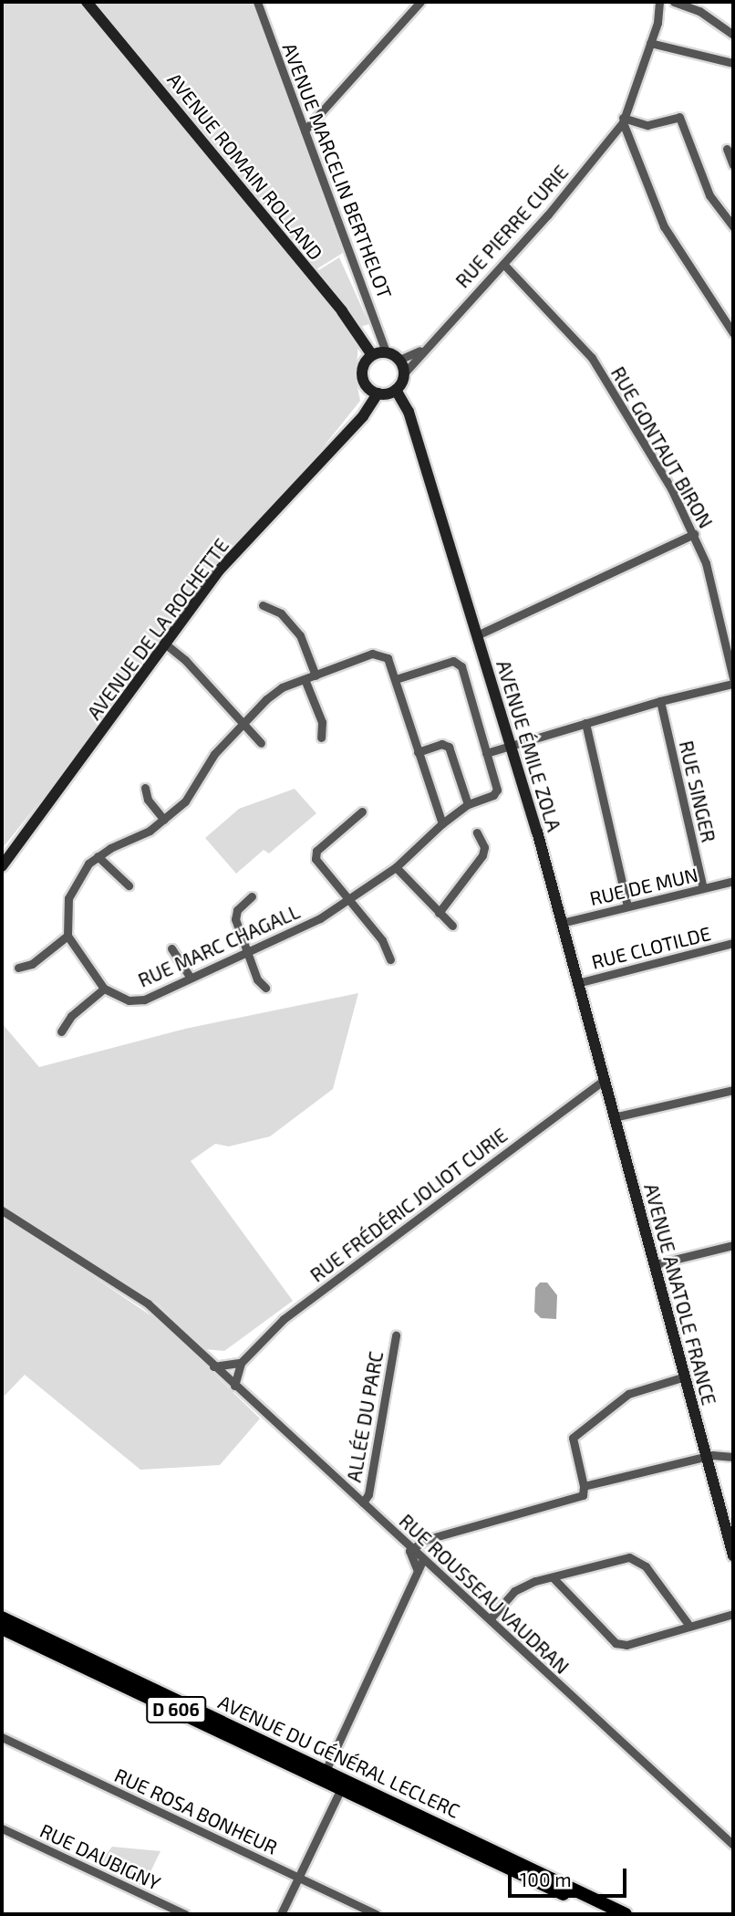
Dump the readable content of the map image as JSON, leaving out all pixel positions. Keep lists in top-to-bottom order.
{
  "streets": {
    "main road": [
      "AVENUE ROMAIN ROLLAND",
      "AVENUE DE LA ROCHETTE",
      "AVENUE ÉMILE ZOLA",
      "AVENUE ANATOLE FRANCE",
      "D 606",
      "AVENUE DU GÉNÉRAL LECLERC"
    ],
    "street": [
      "AVENUE MARCELIN BERTHELOT",
      "RUE PIERRE CURIE",
      "RUE GONTAUT BIRON",
      "RUE SINGER",
      "RUE DE MUN",
      "RUE MARC CHAGALL",
      "RUE CLOTILDE",
      "RUE FRÉDÉRIC JOLIOT CURIE",
      "ALLÉE DU PARC",
      "RUE ROUSSEAU VAUDRAN",
      "RUE ROSA BONHEUR",
      "RUE DAUBIGNY"
    ]
  },
  "crossings": [
    ["AVENUE ROMAIN ROLLAND", "AVENUE MARCELIN BERTHELOT"],
    ["AVENUE ROMAIN ROLLAND", "RUE PIERRE CURIE"],
    ["AVENUE ROMAIN ROLLAND", "AVENUE DE LA ROCHETTE"],
    ["AVENUE ROMAIN ROLLAND", "AVENUE ÉMILE ZOLA"],
    ["AVENUE MARCELIN BERTHELOT", "RUE PIERRE CURIE"],
    ["AVENUE MARCELIN BERTHELOT", "AVENUE DE LA ROCHETTE"],
    ["AVENUE MARCELIN BERTHELOT", "AVENUE ÉMILE ZOLA"],
    ["RUE PIERRE CURIE", "RUE GONTAUT BIRON"],
    ["RUE PIERRE CURIE", "AVENUE DE LA ROCHETTE"],
    ["RUE PIERRE CURIE", "AVENUE ÉMILE ZOLA"],
    ["AVENUE DE LA ROCHETTE", "AVENUE ÉMILE ZOLA"],
    ["AVENUE ÉMILE ZOLA", "RUE DE MUN"],
    ["AVENUE ÉMILE ZOLA", "RUE CLOTILDE"],
    ["AVENUE ÉMILE ZOLA", "RUE FRÉDÉRIC JOLIOT CURIE"],
    ["AVENUE ÉMILE ZOLA", "AVENUE ANATOLE FRANCE"],
    ["RUE SINGER", "RUE DE MUN"],
    ["RUE FRÉDÉRIC JOLIOT CURIE", "RUE ROUSSEAU VAUDRAN"],
    ["ALLÉE DU PARC", "RUE ROUSSEAU VAUDRAN"]
  ],
  "scale_bar": "100 m"
}
